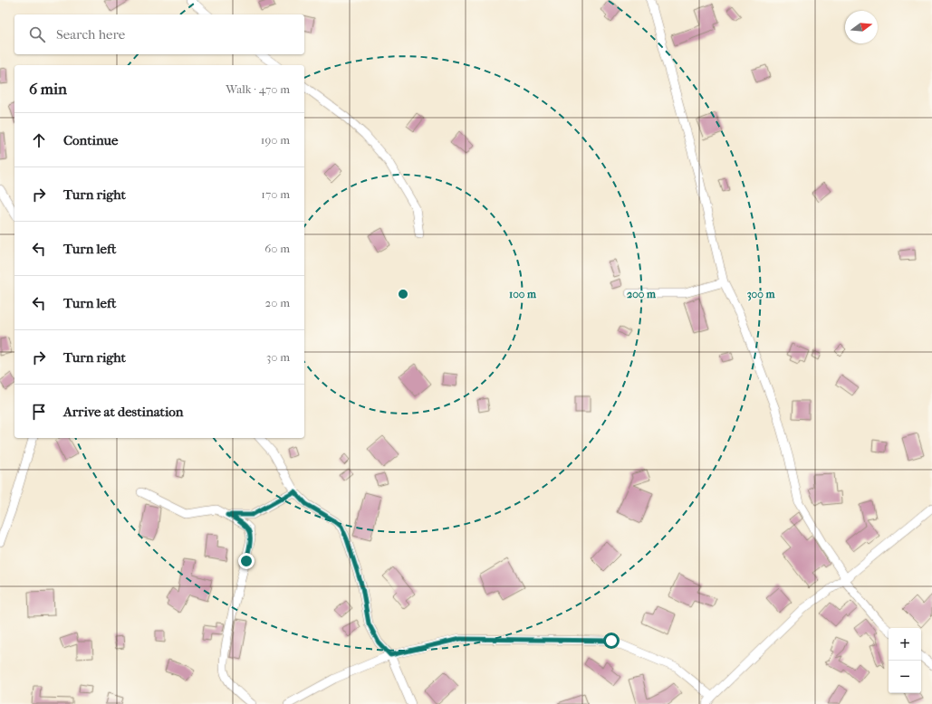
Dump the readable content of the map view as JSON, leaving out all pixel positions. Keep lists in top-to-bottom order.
{
  "north": "right",
  "page": {
    "search": "Search here",
    "heading": ["6 min", "Walk · 470 m"],
    "list": [
      ["Continue", "190 m"],
      ["Turn right", "170 m"],
      ["Turn left", "60 m"],
      ["Turn left", "20 m"],
      ["Turn right", "30 m"],
      "Arrive at destination"
    ],
    "map_buttons": ["+", "−"]
  },
  "rings": ["100 m", "200 m", "300 m"]
}
